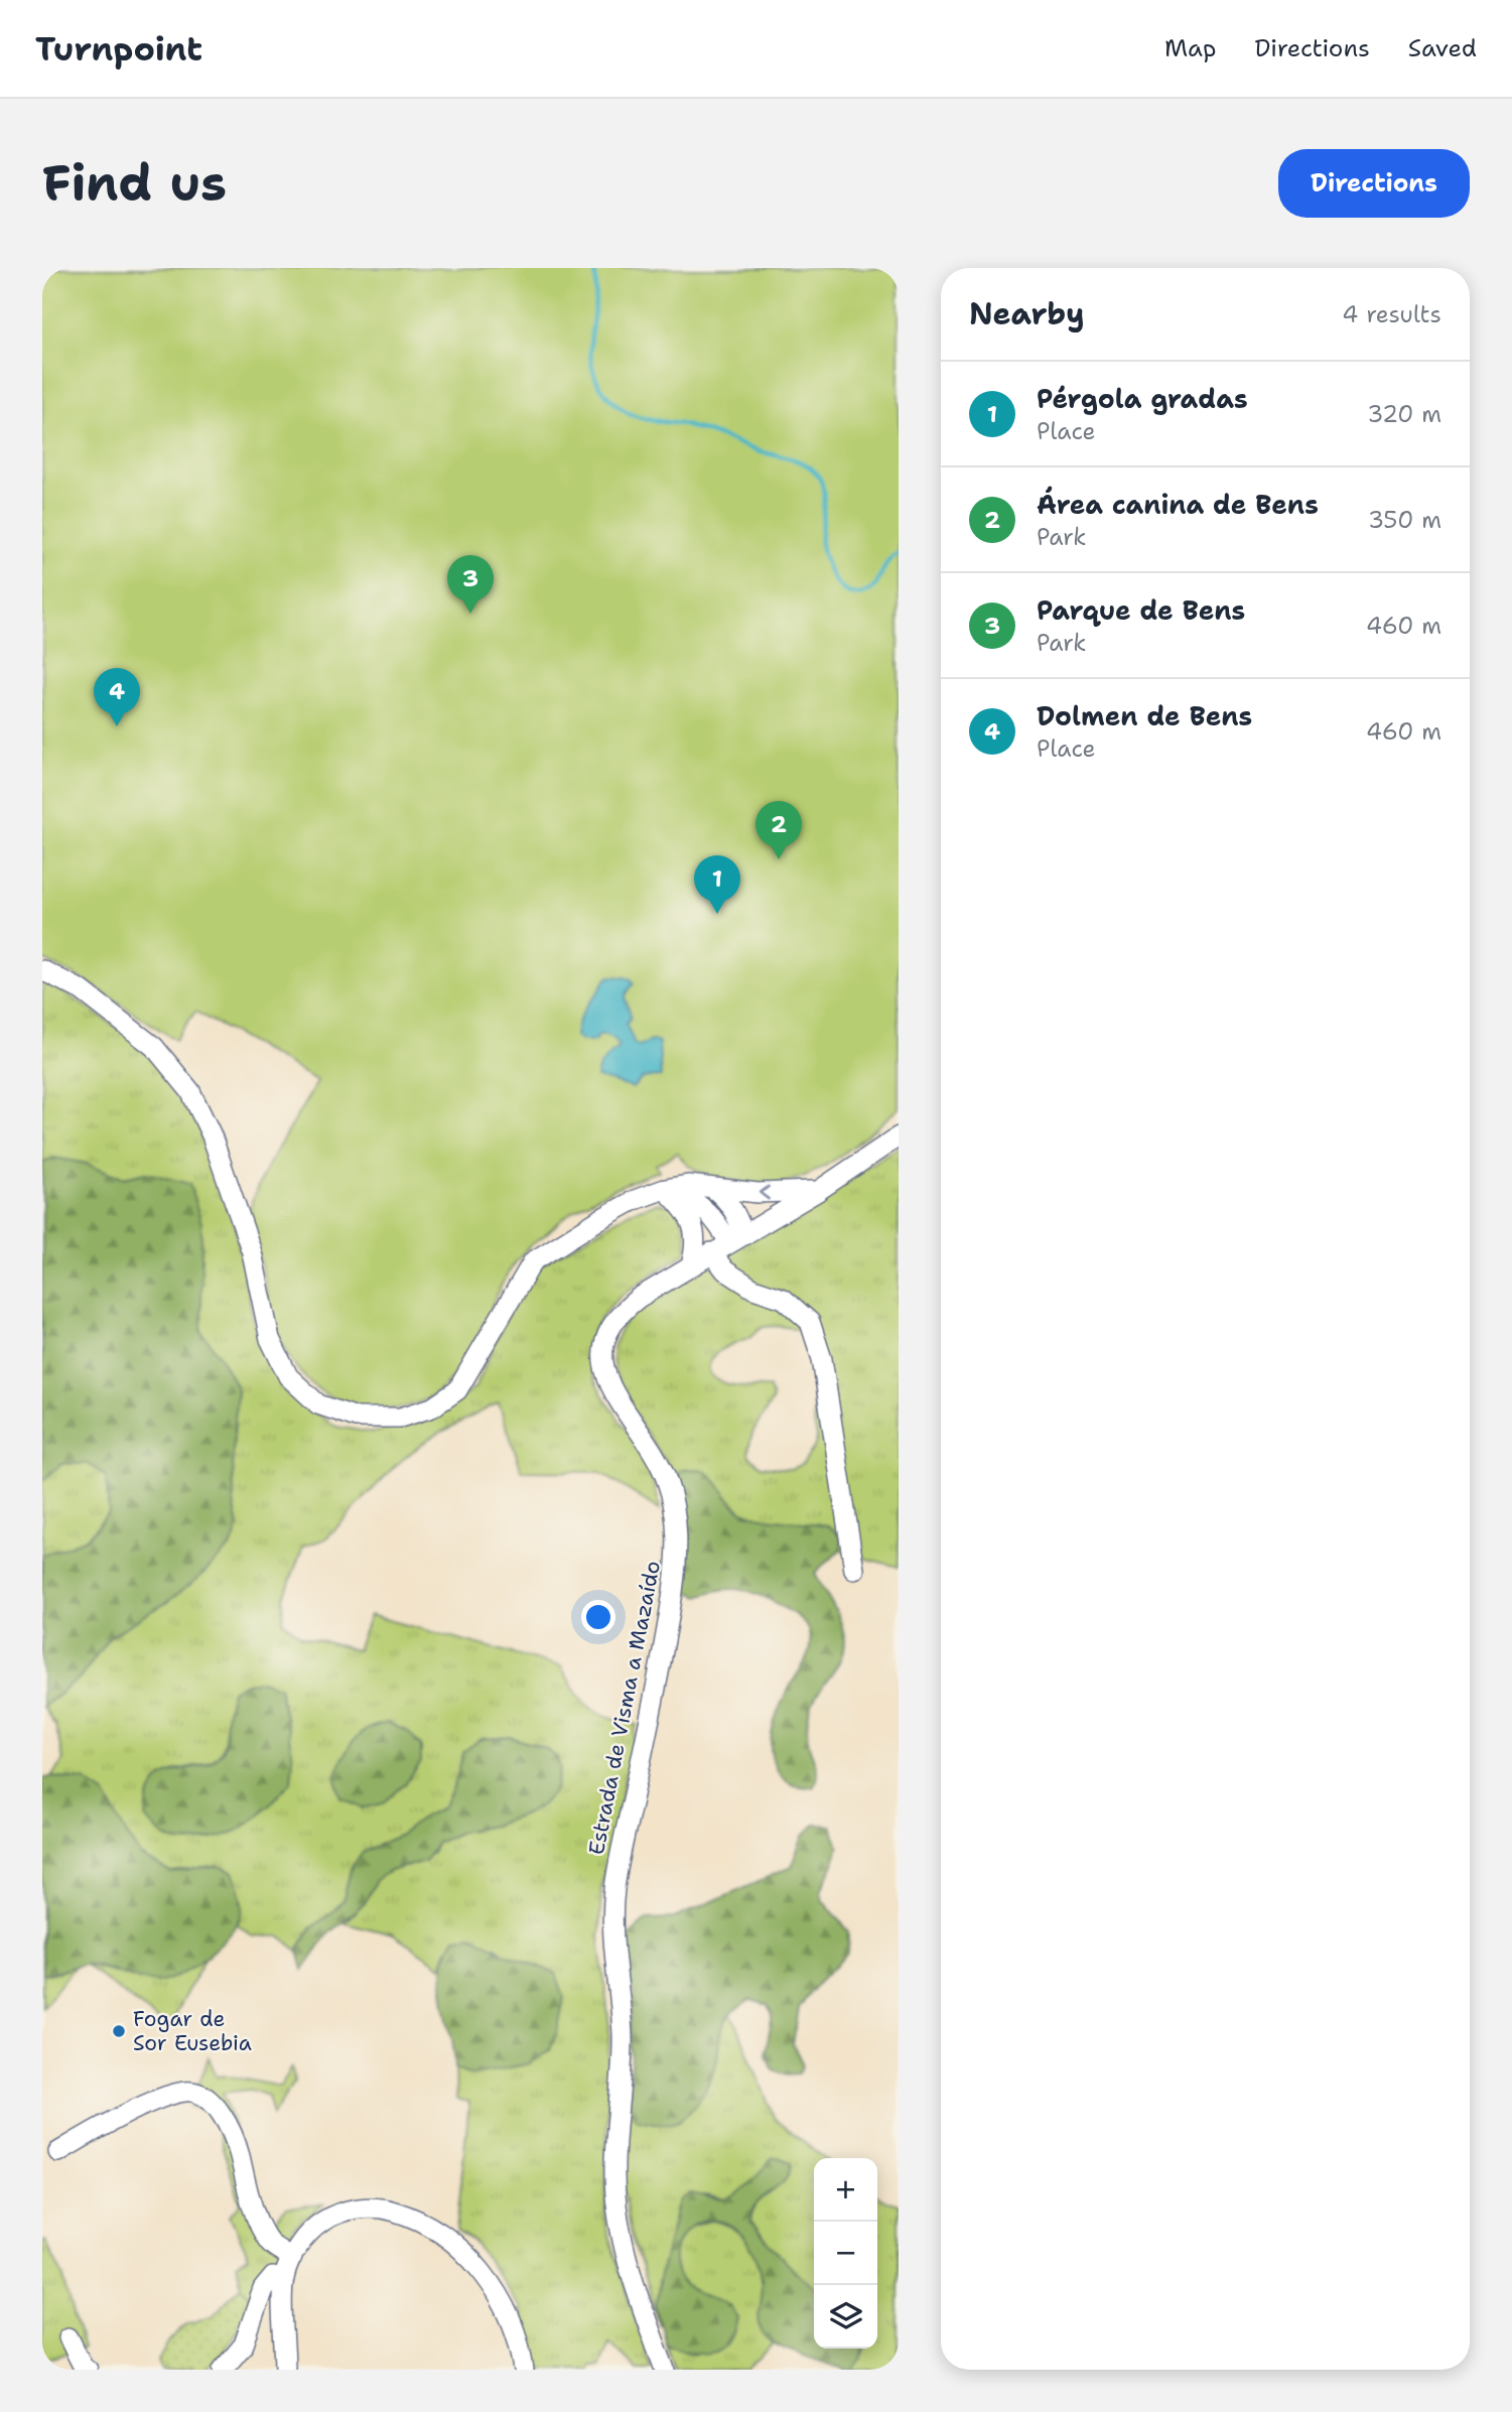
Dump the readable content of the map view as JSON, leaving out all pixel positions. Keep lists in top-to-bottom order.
{
  "streets": {
    "street": ["Estrada de Visma a Mazaído"]
  },
  "places": ["Fogar de Sor Eusebia"],
  "page": {
    "header": "Turnpoint",
    "nav": ["Map", "Directions", "Saved"],
    "buttons": "Directions",
    "title": "Find us",
    "heading": ["Nearby", "4 results"],
    "list": [
      {
        "mark": "1",
        "name": "Pérgola gradas",
        "note": "Place",
        "value": "320 m"
      },
      {
        "mark": "2",
        "name": "Área canina de Bens",
        "note": "Park",
        "value": "350 m"
      },
      {
        "mark": "3",
        "name": "Parque de Bens",
        "note": "Park",
        "value": "460 m"
      },
      {
        "mark": "4",
        "name": "Dolmen de Bens",
        "note": "Place",
        "value": "460 m"
      }
    ],
    "pins": [
      "3",
      "4",
      "2",
      "1"
    ],
    "map_buttons": ["+", "−"]
  }
}
